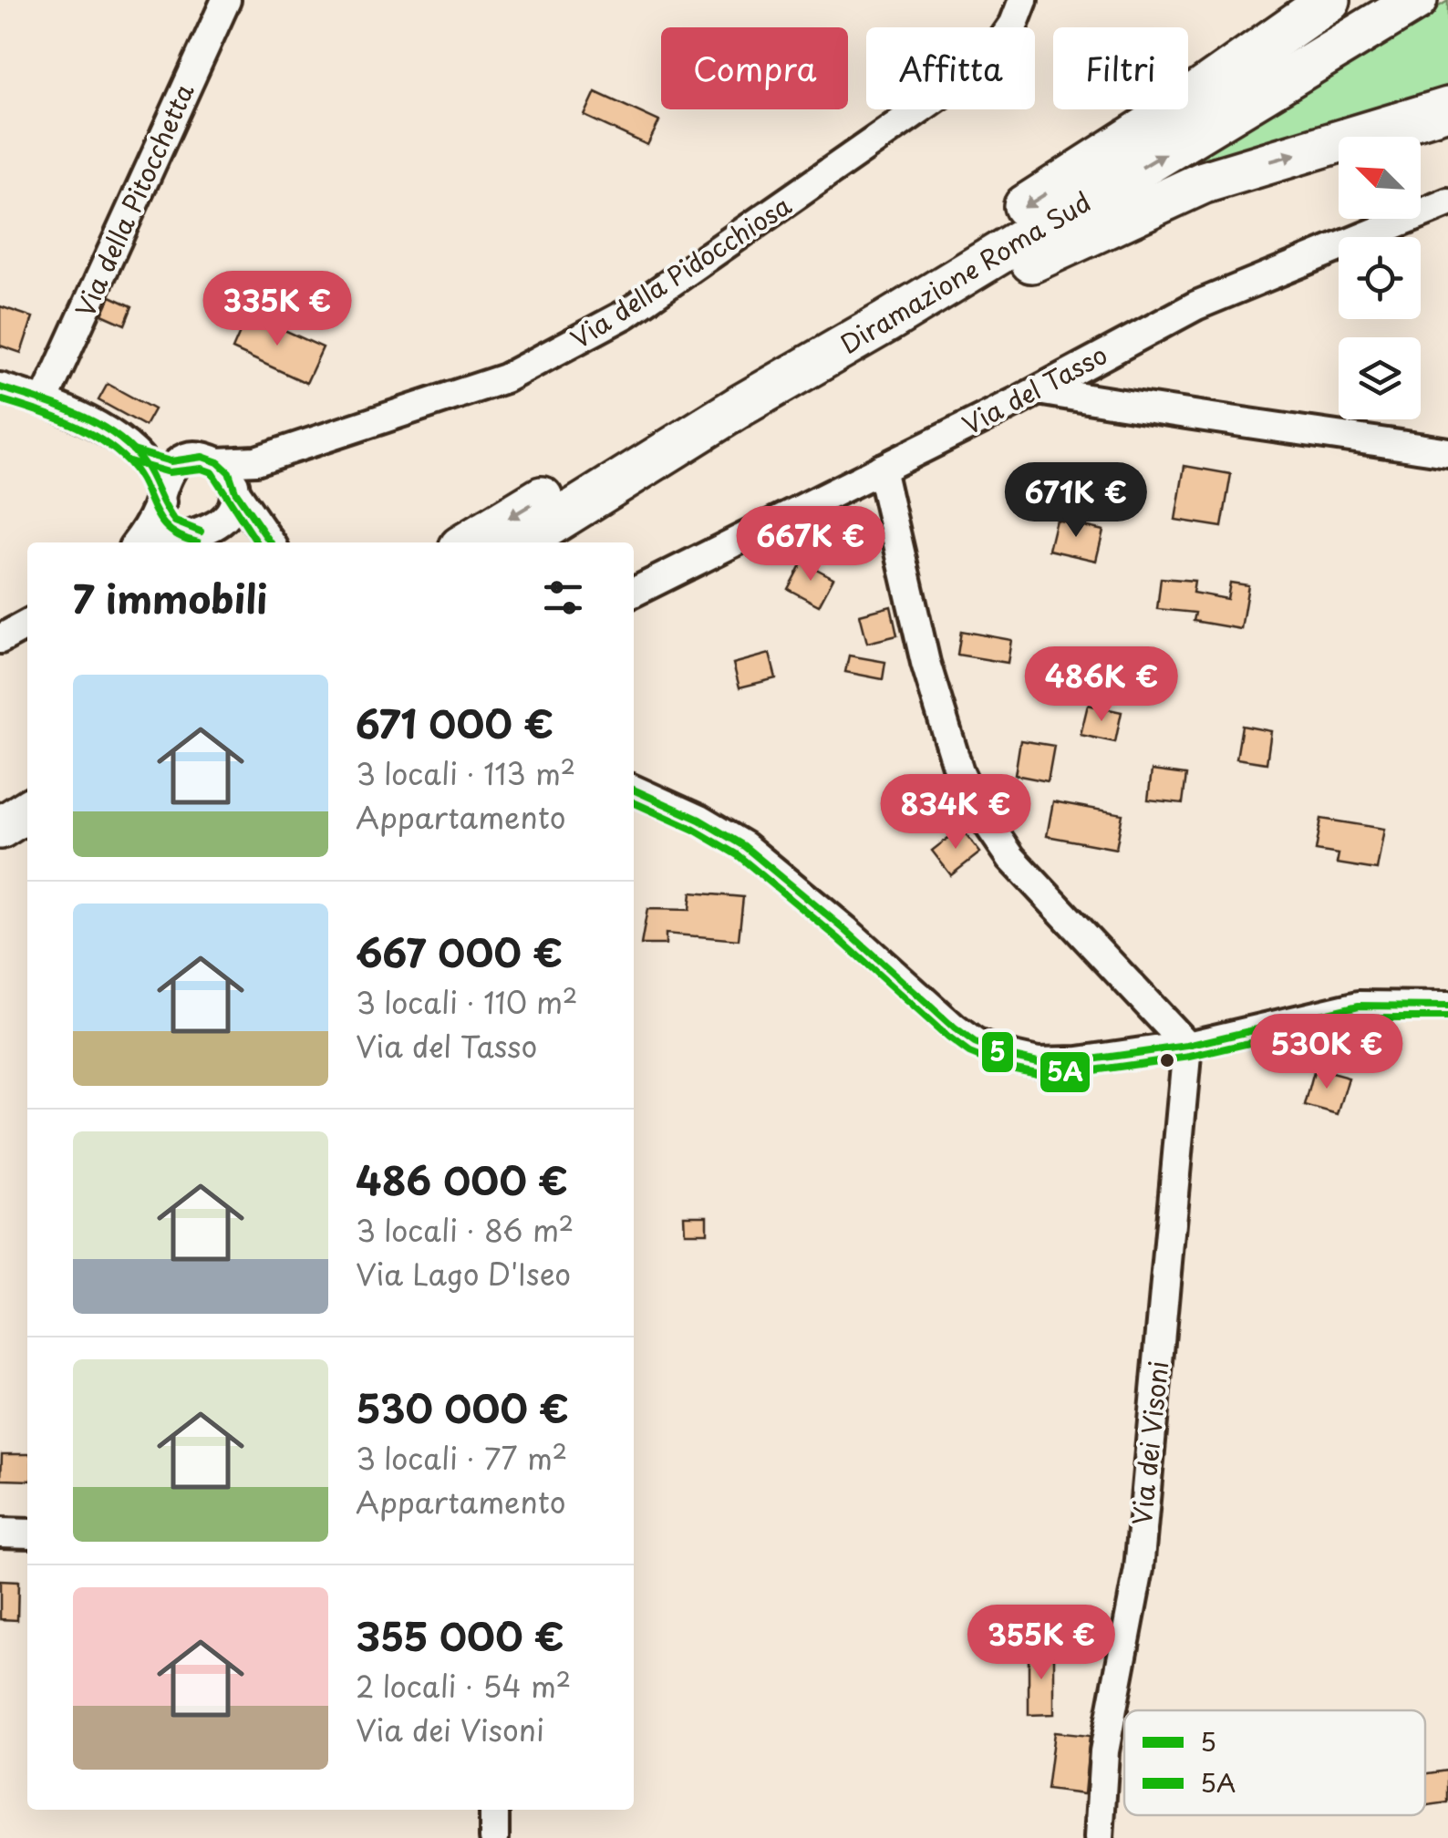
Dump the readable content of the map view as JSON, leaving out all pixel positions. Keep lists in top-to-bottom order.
{
  "streets": {
    "highway": ["Diramazione Roma Sud"],
    "street": [
      "Via della Pitocchetta",
      "Via della Pidocchiosa",
      "Via del Tasso",
      "Via dei Visoni"
    ]
  },
  "lines": ["transit line 5", "transit line 5A"],
  "legend": ["5", "5A"],
  "north": "top left",
  "page": {
    "chip": ["Compra", "Affitta", "Filtri"],
    "price": [
      "335K €",
      "671K €",
      "667K €",
      "486K €",
      "834K €",
      "530K €",
      "355K €"
    ],
    "heading": "7 immobili",
    "list": [
      {
        "name": "671 000 €",
        "note": "3 locali · 113 m² · Appartamento"
      },
      {
        "name": "667 000 €",
        "note": "3 locali · 110 m² · Via del Tasso"
      },
      {
        "name": "486 000 €",
        "note": "3 locali · 86 m² · Via Lago D'Iseo"
      },
      {
        "name": "530 000 €",
        "note": "3 locali · 77 m² · Appartamento"
      },
      {
        "name": "355 000 €",
        "note": "2 locali · 54 m² · Via dei Visoni"
      }
    ]
  }
}
